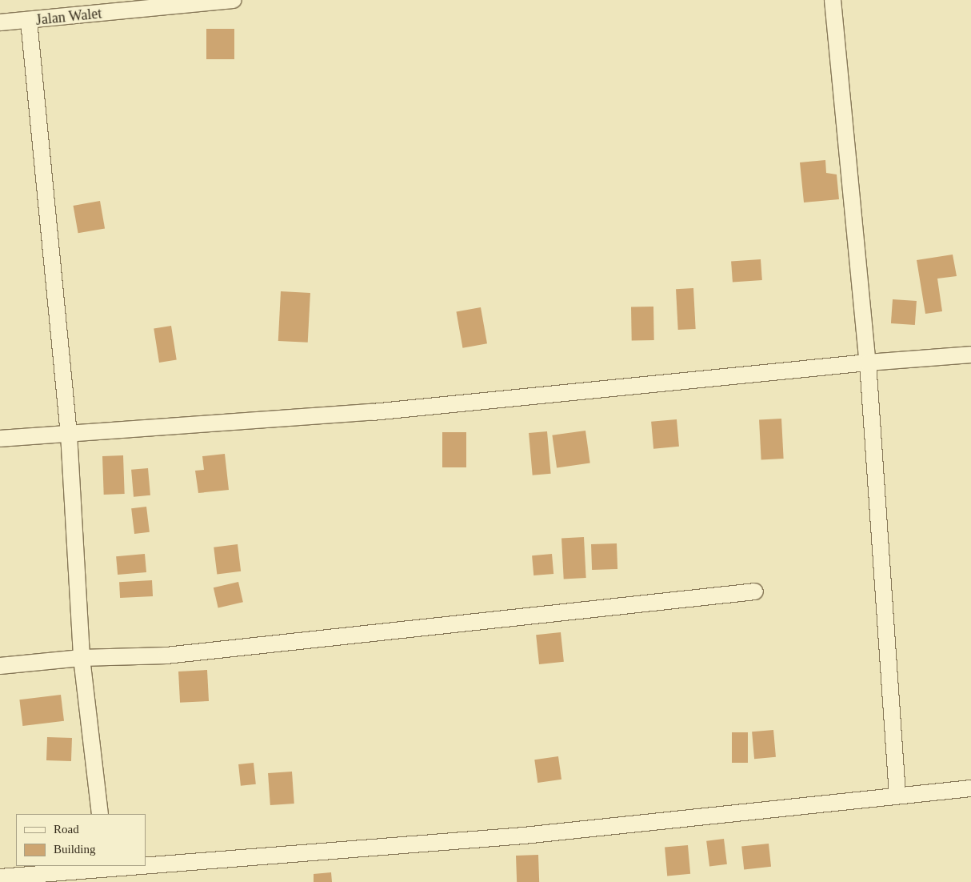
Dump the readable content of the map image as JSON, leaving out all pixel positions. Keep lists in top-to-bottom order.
{
  "streets": {
    "street": ["Jalan Walet"]
  },
  "legend": ["Road", "Building"]
}
